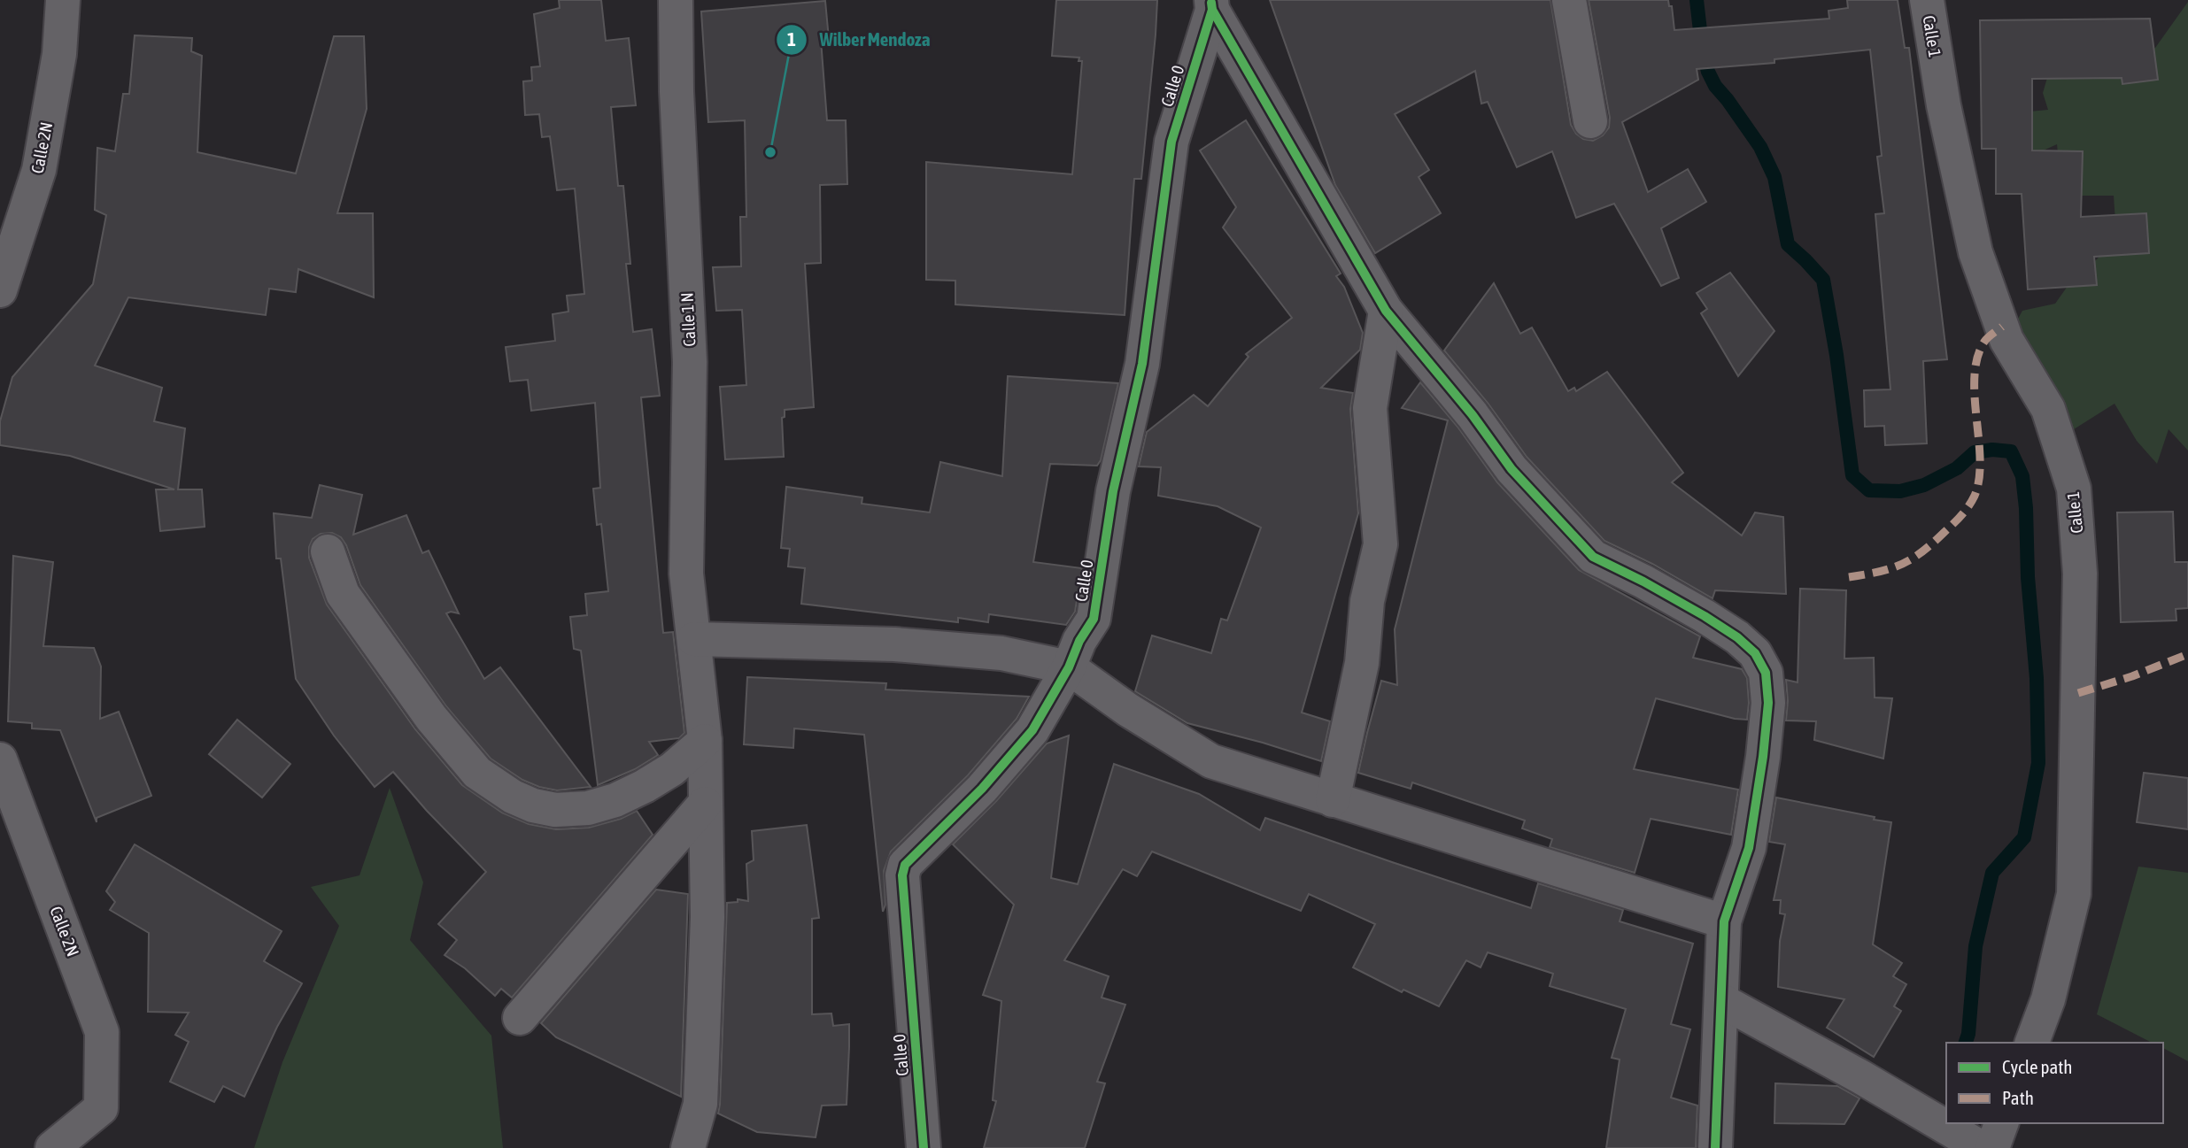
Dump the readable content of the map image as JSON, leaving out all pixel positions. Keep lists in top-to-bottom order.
{
  "streets": {
    "street": [
      "Calle 1",
      "Calle 0",
      "Calle 2N",
      "Calle 1 N"
    ]
  },
  "places": ["Wilber Mendoza"],
  "legend": ["Cycle path", "Path"]
}
